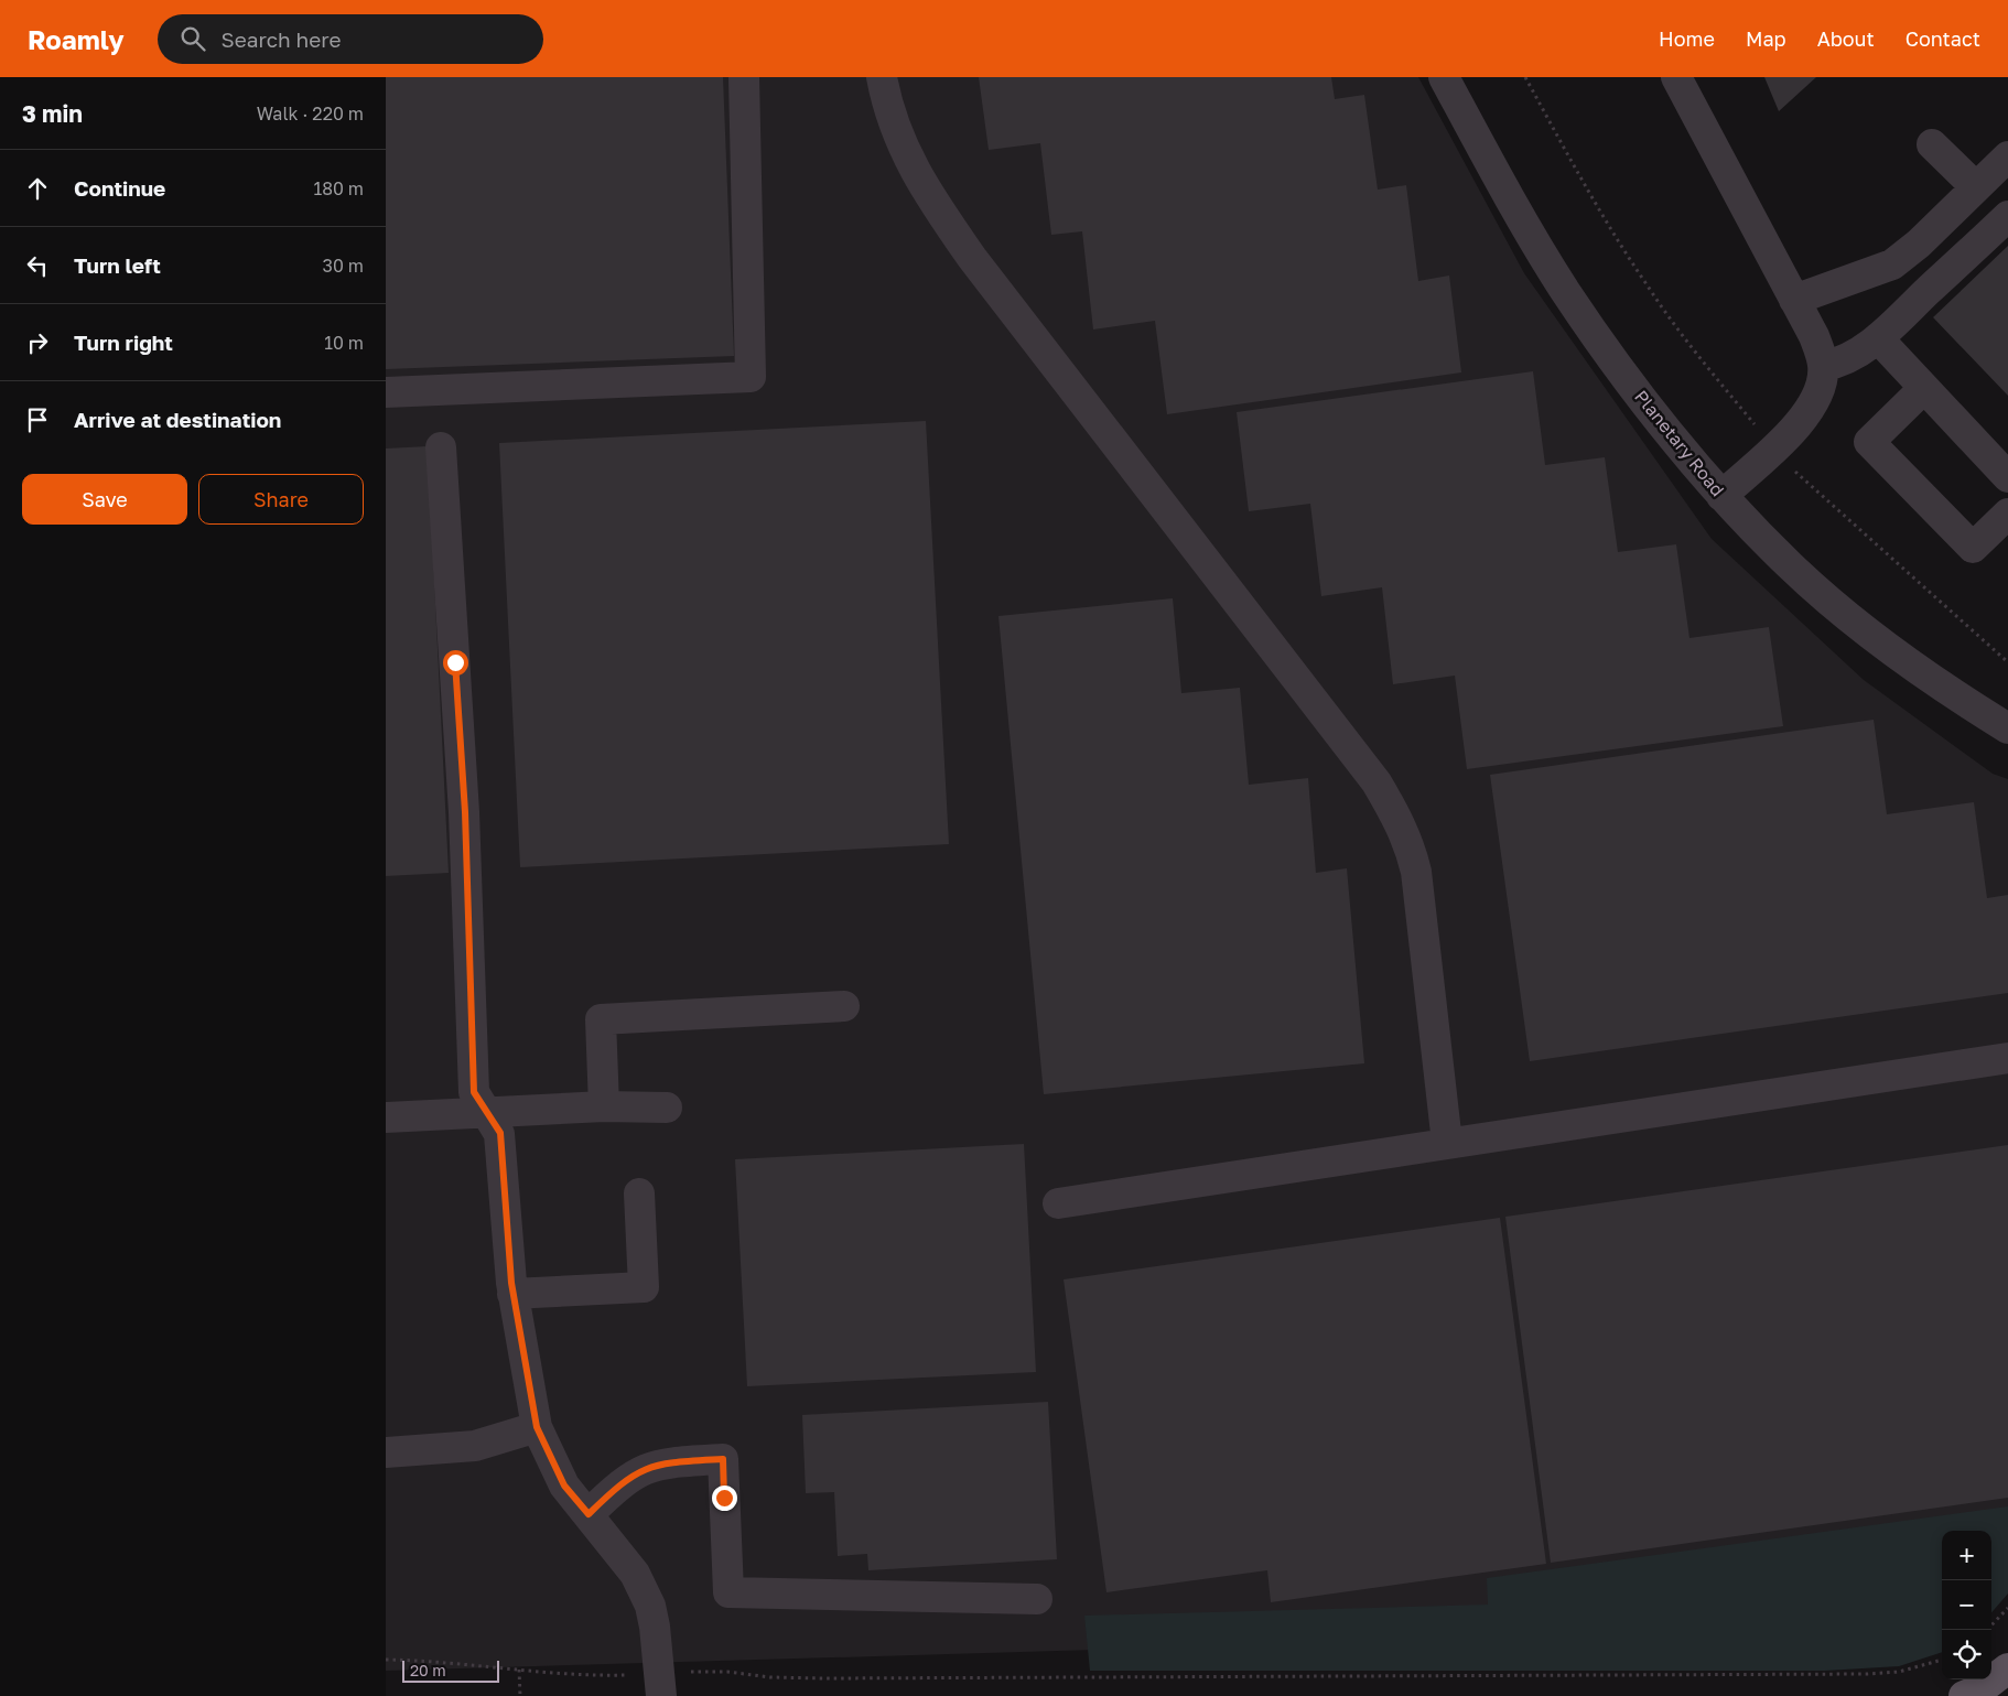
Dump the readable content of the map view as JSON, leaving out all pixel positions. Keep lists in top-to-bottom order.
{
  "streets": {
    "street": ["Planetary Road"]
  },
  "scale_bar": "20 m",
  "page": {
    "header": "Roamly",
    "search": "Search here",
    "nav": [
      "Home",
      "Map",
      "About",
      "Contact"
    ],
    "heading": ["3 min", "Walk · 220 m"],
    "list": [
      ["Continue", "180 m"],
      ["Turn left", "30 m"],
      ["Turn right", "10 m"],
      "Arrive at destination"
    ],
    "buttons": ["Save", "Share"],
    "map_buttons": ["+", "−"],
    "scale": "20 m"
  }
}
